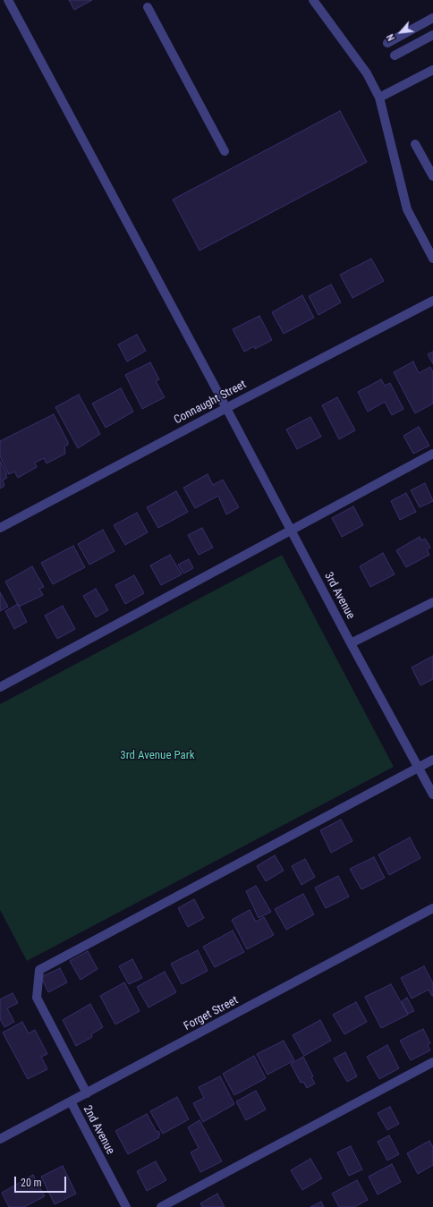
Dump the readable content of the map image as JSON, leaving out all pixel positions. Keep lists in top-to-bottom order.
{
  "streets": {
    "street": [
      "Connaught Street",
      "3rd Avenue",
      "Forget Street",
      "2nd Avenue"
    ]
  },
  "crossings": [
    ["Connaught Street", "3rd Avenue"],
    ["Forget Street", "2nd Avenue"]
  ],
  "parks": ["3rd Avenue Park"],
  "scale_bar": "20 m",
  "north": "bottom left"
}
